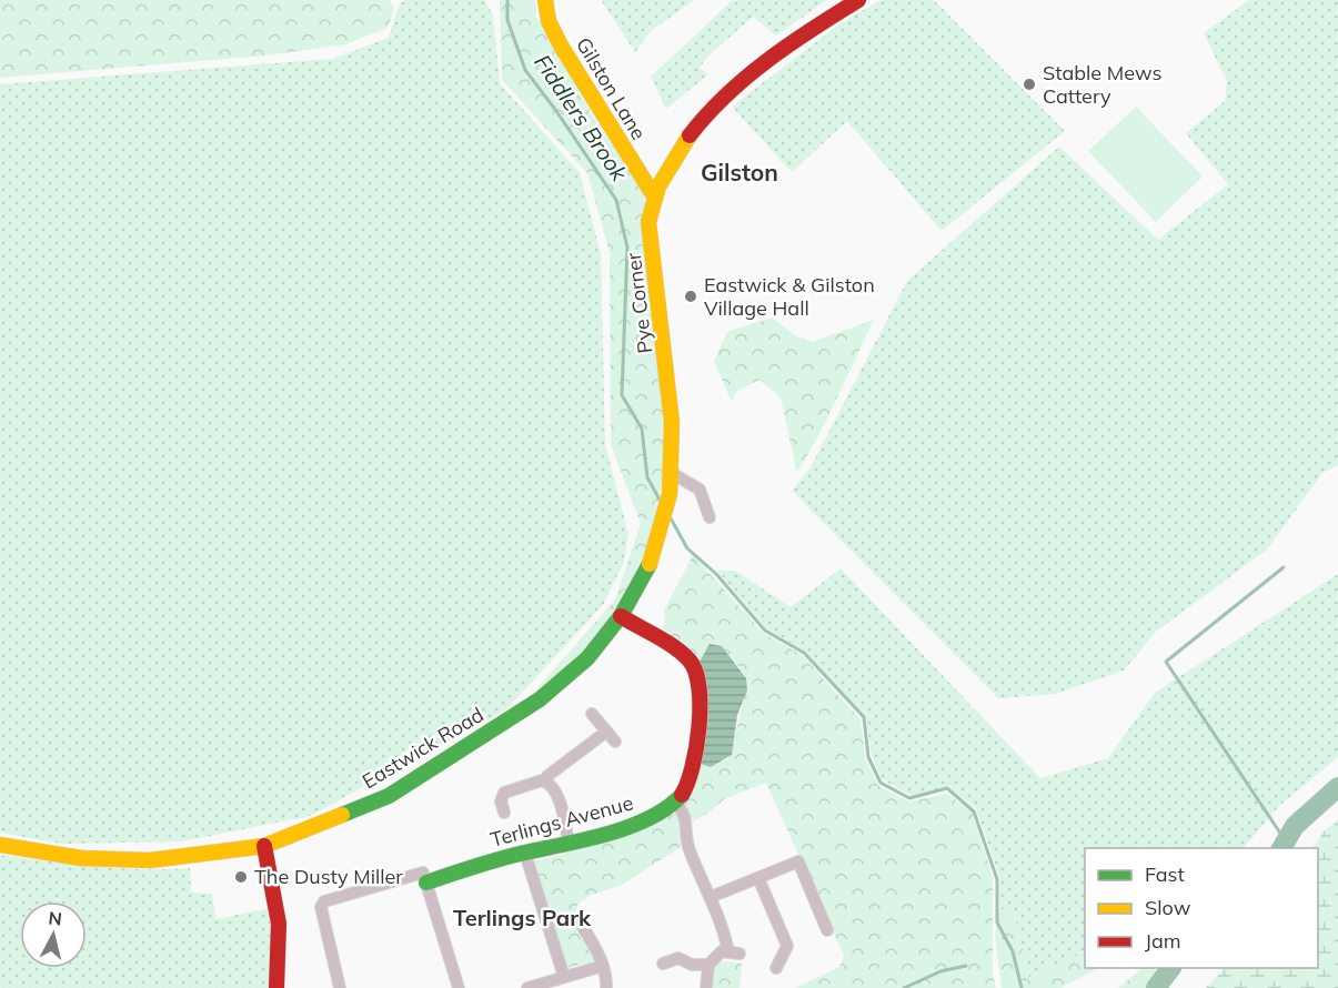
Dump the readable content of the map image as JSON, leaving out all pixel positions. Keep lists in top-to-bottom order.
{
  "streets": {
    "street": [
      "Gilston Lane",
      "Pye Corner",
      "Eastwick Road",
      "Terlings Avenue"
    ]
  },
  "crossings": [
    ["Gilston Lane", "Pye Corner"],
    ["Pye Corner", "Eastwick Road"]
  ],
  "districts": ["Gilston", "Terlings Park"],
  "water": ["Fiddlers Brook"],
  "places": ["Stable Mews Cattery", "Eastwick & Gilston Village Hall", "The Dusty Miller"],
  "legend": ["Fast", "Slow", "Jam"],
  "north": "top"
}
